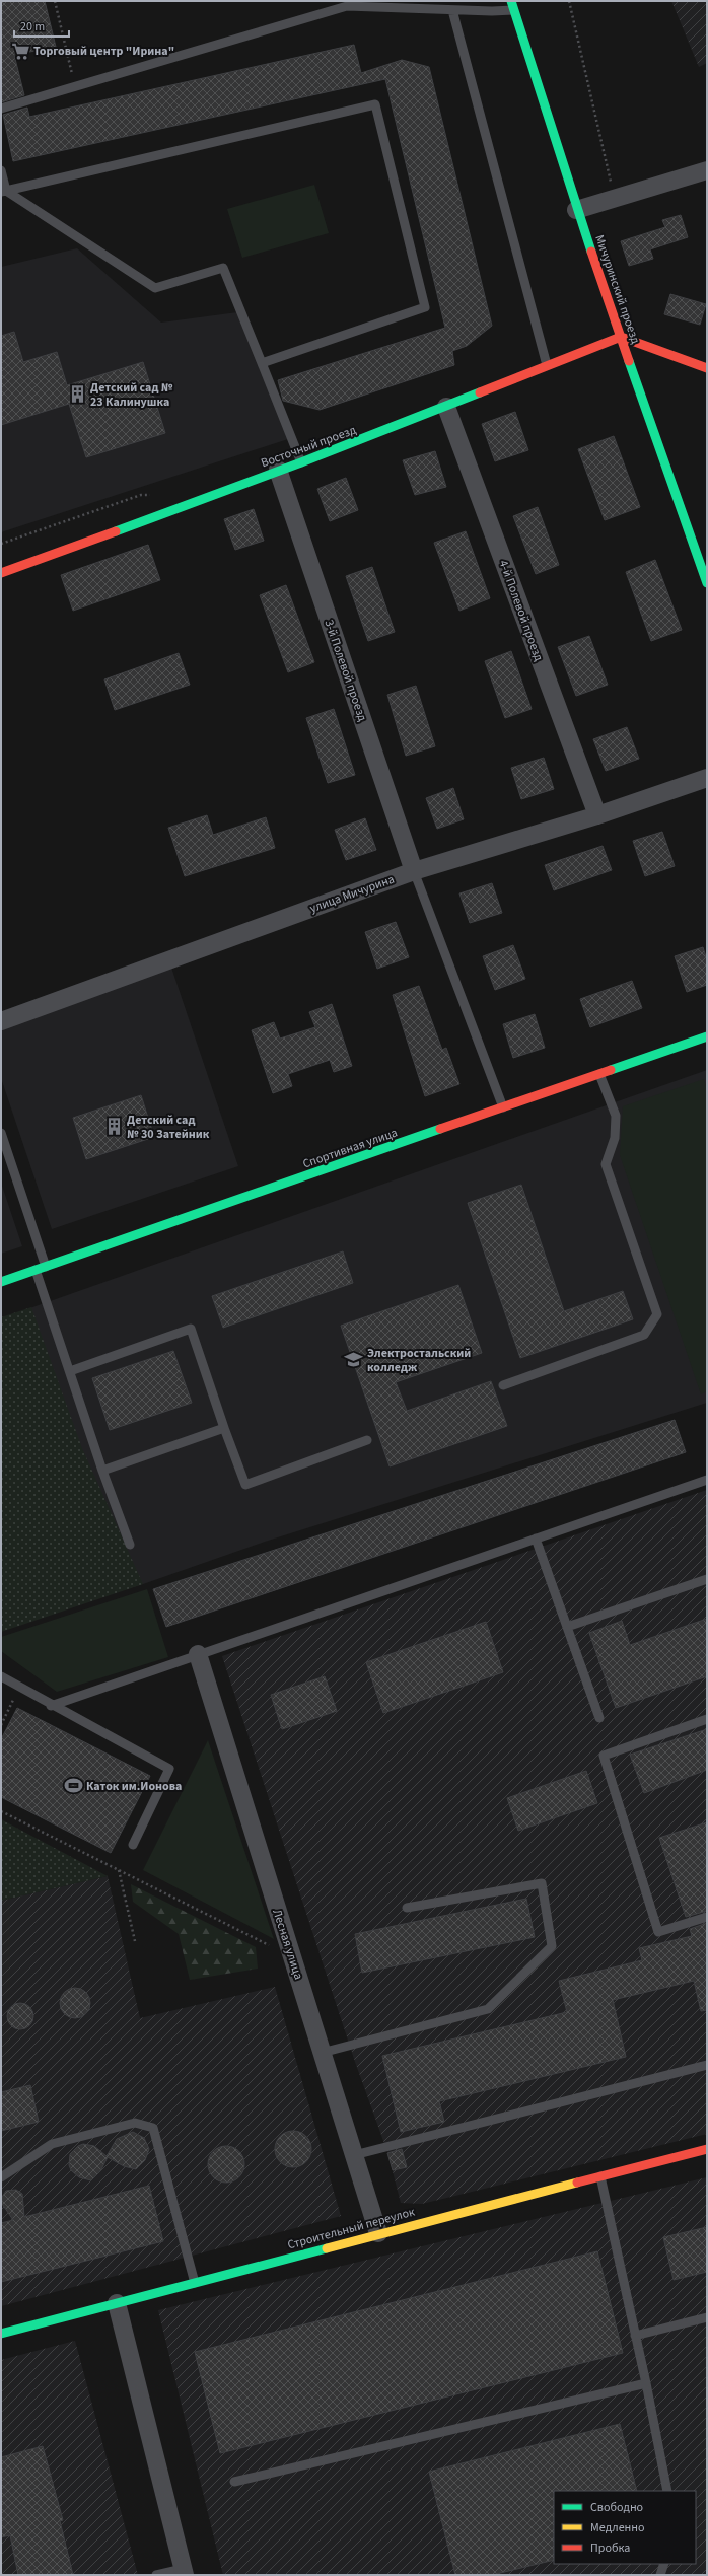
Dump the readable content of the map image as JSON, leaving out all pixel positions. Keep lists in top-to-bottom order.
{
  "streets": {
    "street": [
      "Мичуринский проезд",
      "Восточный проезд",
      "4-й Полевой проезд",
      "3-й Полевой проезд",
      "улица Мичурина",
      "Спортивная улица",
      "Лесная улица",
      "Строительный переулок"
    ]
  },
  "crossings": [
    ["Мичуринский проезд", "Восточный проезд"],
    ["Восточный проезд", "4-й Полевой проезд"],
    ["Восточный проезд", "3-й Полевой проезд"],
    ["4-й Полевой проезд", "улица Мичурина"],
    ["3-й Полевой проезд", "улица Мичурина"],
    ["Лесная улица", "Строительный переулок"]
  ],
  "places": {
    "supermarket": ["Торговый центр \"Ирина\""],
    "building": ["Детский сад № 23 Калинушка", "Детский сад № 30 Затейник"],
    "school or university": ["Электростальский колледж"],
    "sports": ["Каток им.Ионова"]
  },
  "legend": ["Свободно", "Медленно", "Пробка"],
  "scale_bar": "20 m"
}
